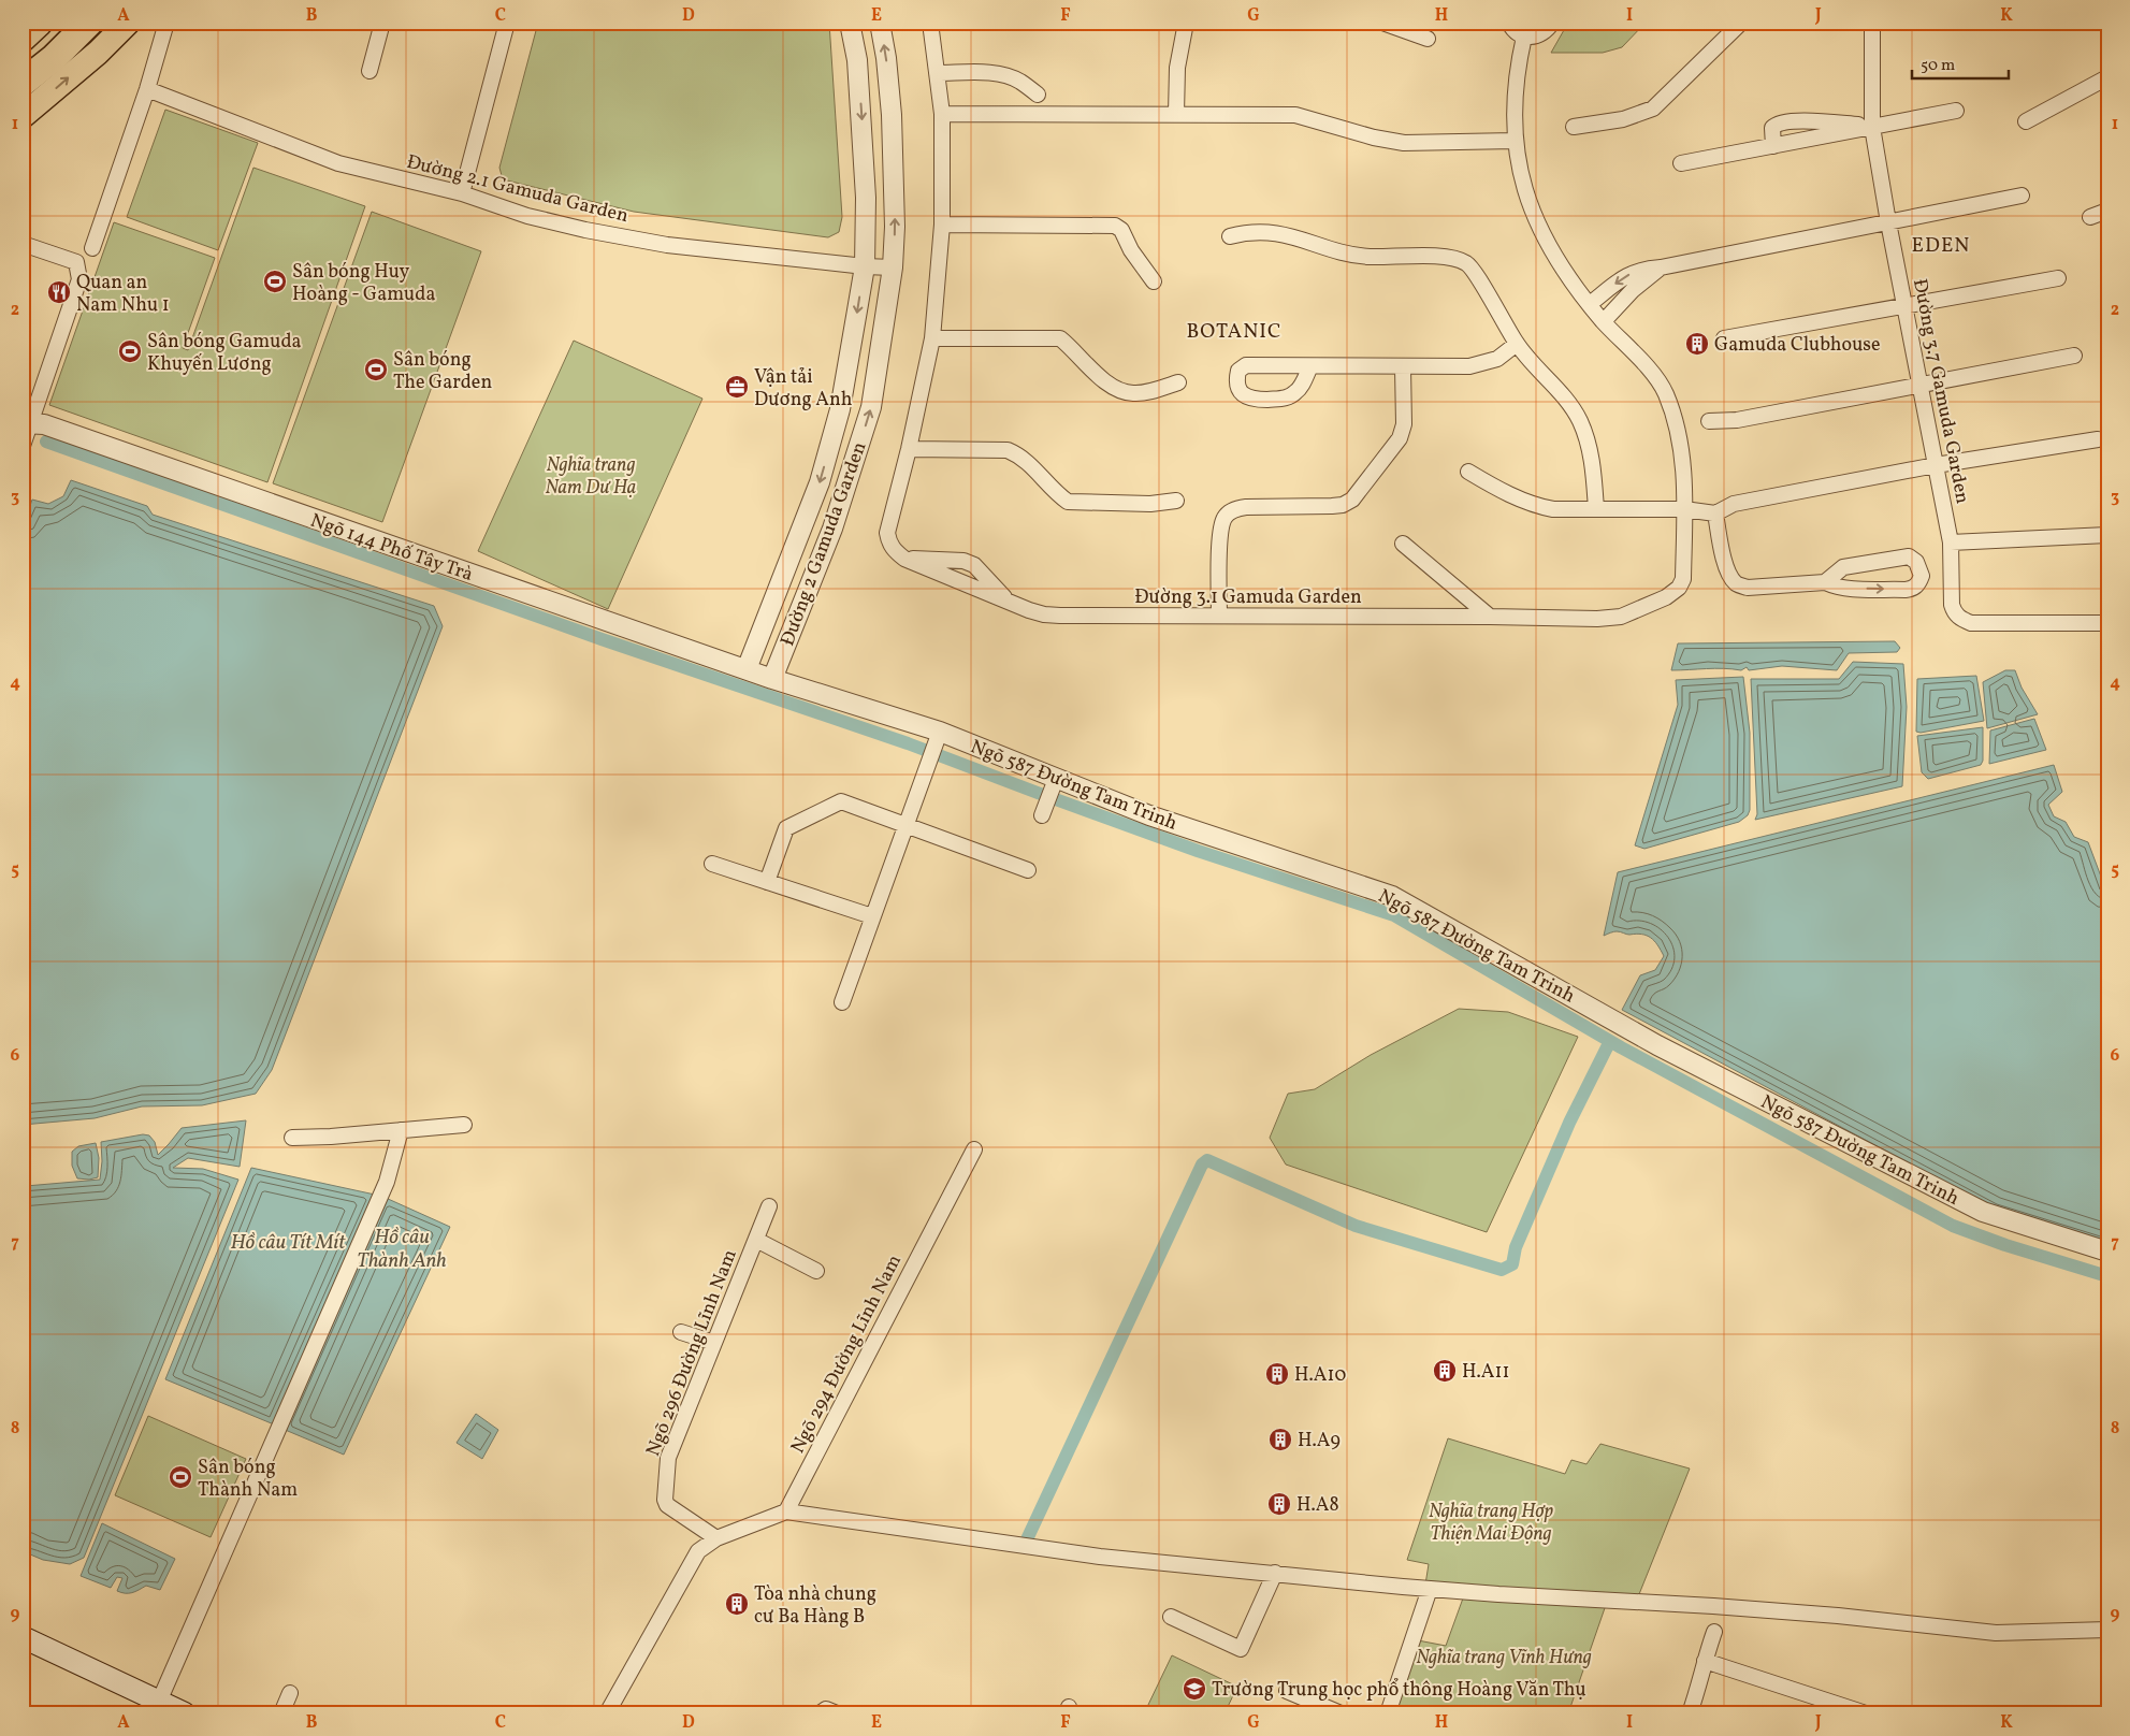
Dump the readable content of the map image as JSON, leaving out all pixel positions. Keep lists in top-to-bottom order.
{
  "streets": {
    "street": [
      "Đường 2.1 Gamuda Garden",
      "Đường 3.7 Gamuda Garden",
      "Đường 2 Gamuda Garden",
      "Ngõ 144 Phố Tây Trà",
      "Đường 3.1 Gamuda Garden",
      "Ngõ 587 Đường Tam Trinh",
      "Ngõ 296 Đường Lĩnh Nam",
      "Ngõ 294 Đường Lĩnh Nam"
    ]
  },
  "crossings": [
    ["Đường 2.1 Gamuda Garden", "Đường 2 Gamuda Garden"],
    ["Đường 2 Gamuda Garden", "Ngõ 144 Phố Tây Trà"],
    ["Đường 2 Gamuda Garden", "Ngõ 587 Đường Tam Trinh"],
    ["Ngõ 144 Phố Tây Trà", "Ngõ 587 Đường Tam Trinh"]
  ],
  "districts": ["EDEN", "BOTANIC"],
  "water": ["Hồ câu Thành Anh", "Hồ câu Tít Mít"],
  "parks": ["Nghĩa trang Nam Dư Hạ", "Nghĩa trang Hợp Thiện Mai Động", "Nghĩa trang Vĩnh Hưng"],
  "places": {
    "sports": [
      "Sân bóng Huy Hoàng - Gamuda",
      "Sân bóng Gamuda Khuyến Lương",
      "Sân bóng The Garden",
      "Sân bóng Thành Nam"
    ],
    "restaurant": ["Quan an Nam Nhu 1"],
    "building": [
      "Gamuda Clubhouse",
      "H.A11",
      "H.A10",
      "H.A9",
      "H.A8",
      "Tòa nhà chung cư Ba Hàng B"
    ],
    "office": ["Vận tải Dương Anh"],
    "school or university": ["Trường Trung học phổ thông Hoàng Văn Thụ"]
  },
  "scale_bar": "50 m",
  "grid": {
    "columns": [
      "A",
      "B",
      "C",
      "D",
      "E",
      "F",
      "G",
      "H",
      "I",
      "J",
      "K"
    ],
    "rows": [
      "1",
      "2",
      "3",
      "4",
      "5",
      "6",
      "7",
      "8",
      "9"
    ]
  }
}
